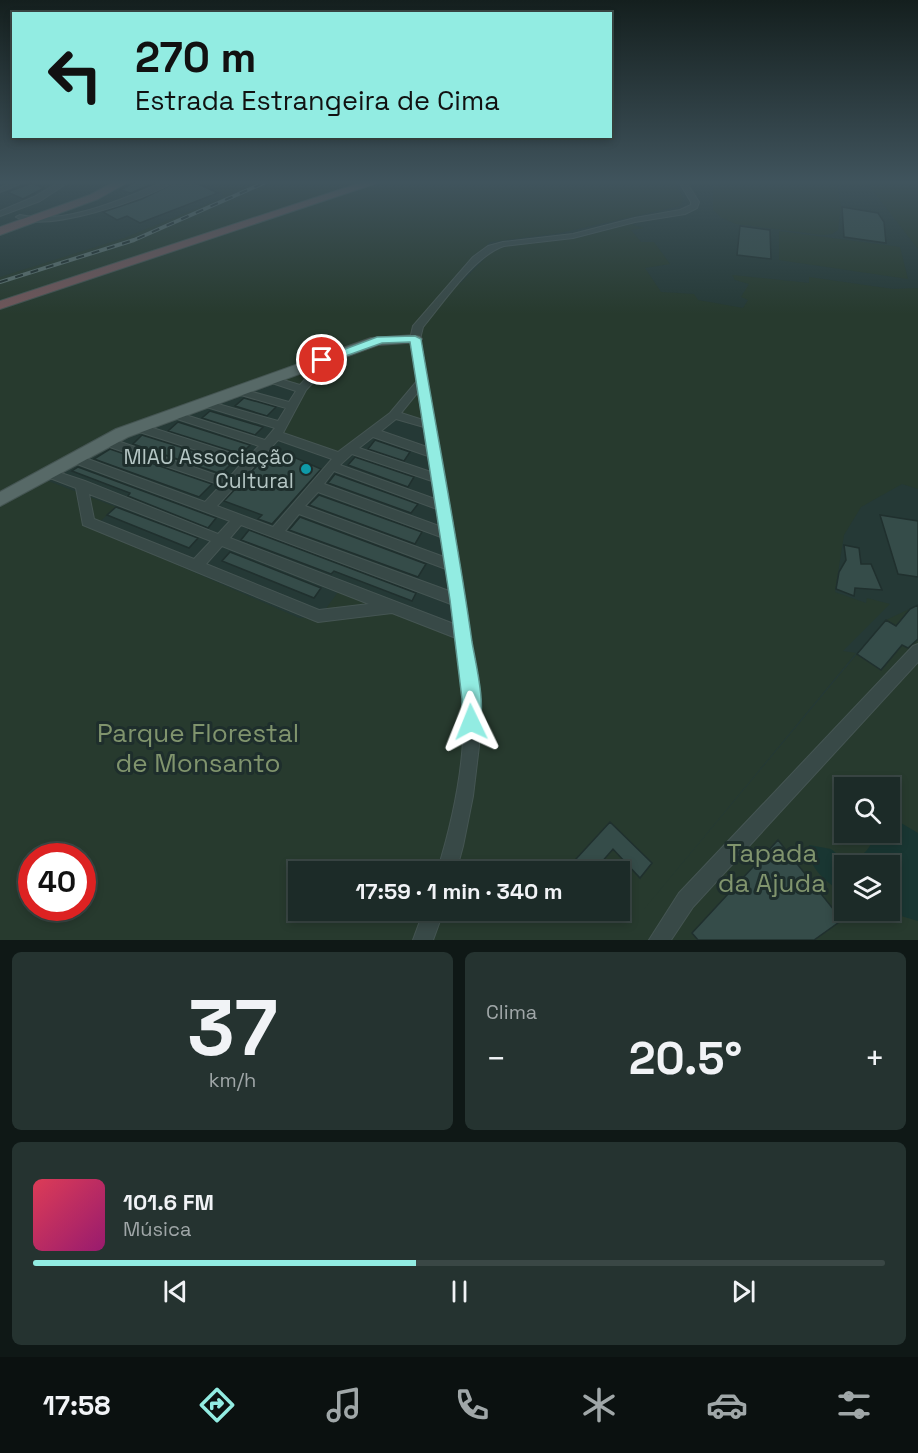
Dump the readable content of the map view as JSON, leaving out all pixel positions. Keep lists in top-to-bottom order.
{
  "parks": ["Parque Florestal de Monsanto", "Tapada da Ajuda"],
  "places": ["MIAU Associação Cultural"],
  "page": {
    "turn": ["270 m", "Estrada Estrangeira de Cima"],
    "limit": "40",
    "trip": "17:59 · 1 min · 340 m",
    "tile": [
      ["37", "km/h"],
      "Clima"
    ],
    "heat": ["−", "20.5°", "+"],
    "song": ["101.6 FM", "Música"],
    "tabs": "17:58"
  }
}
